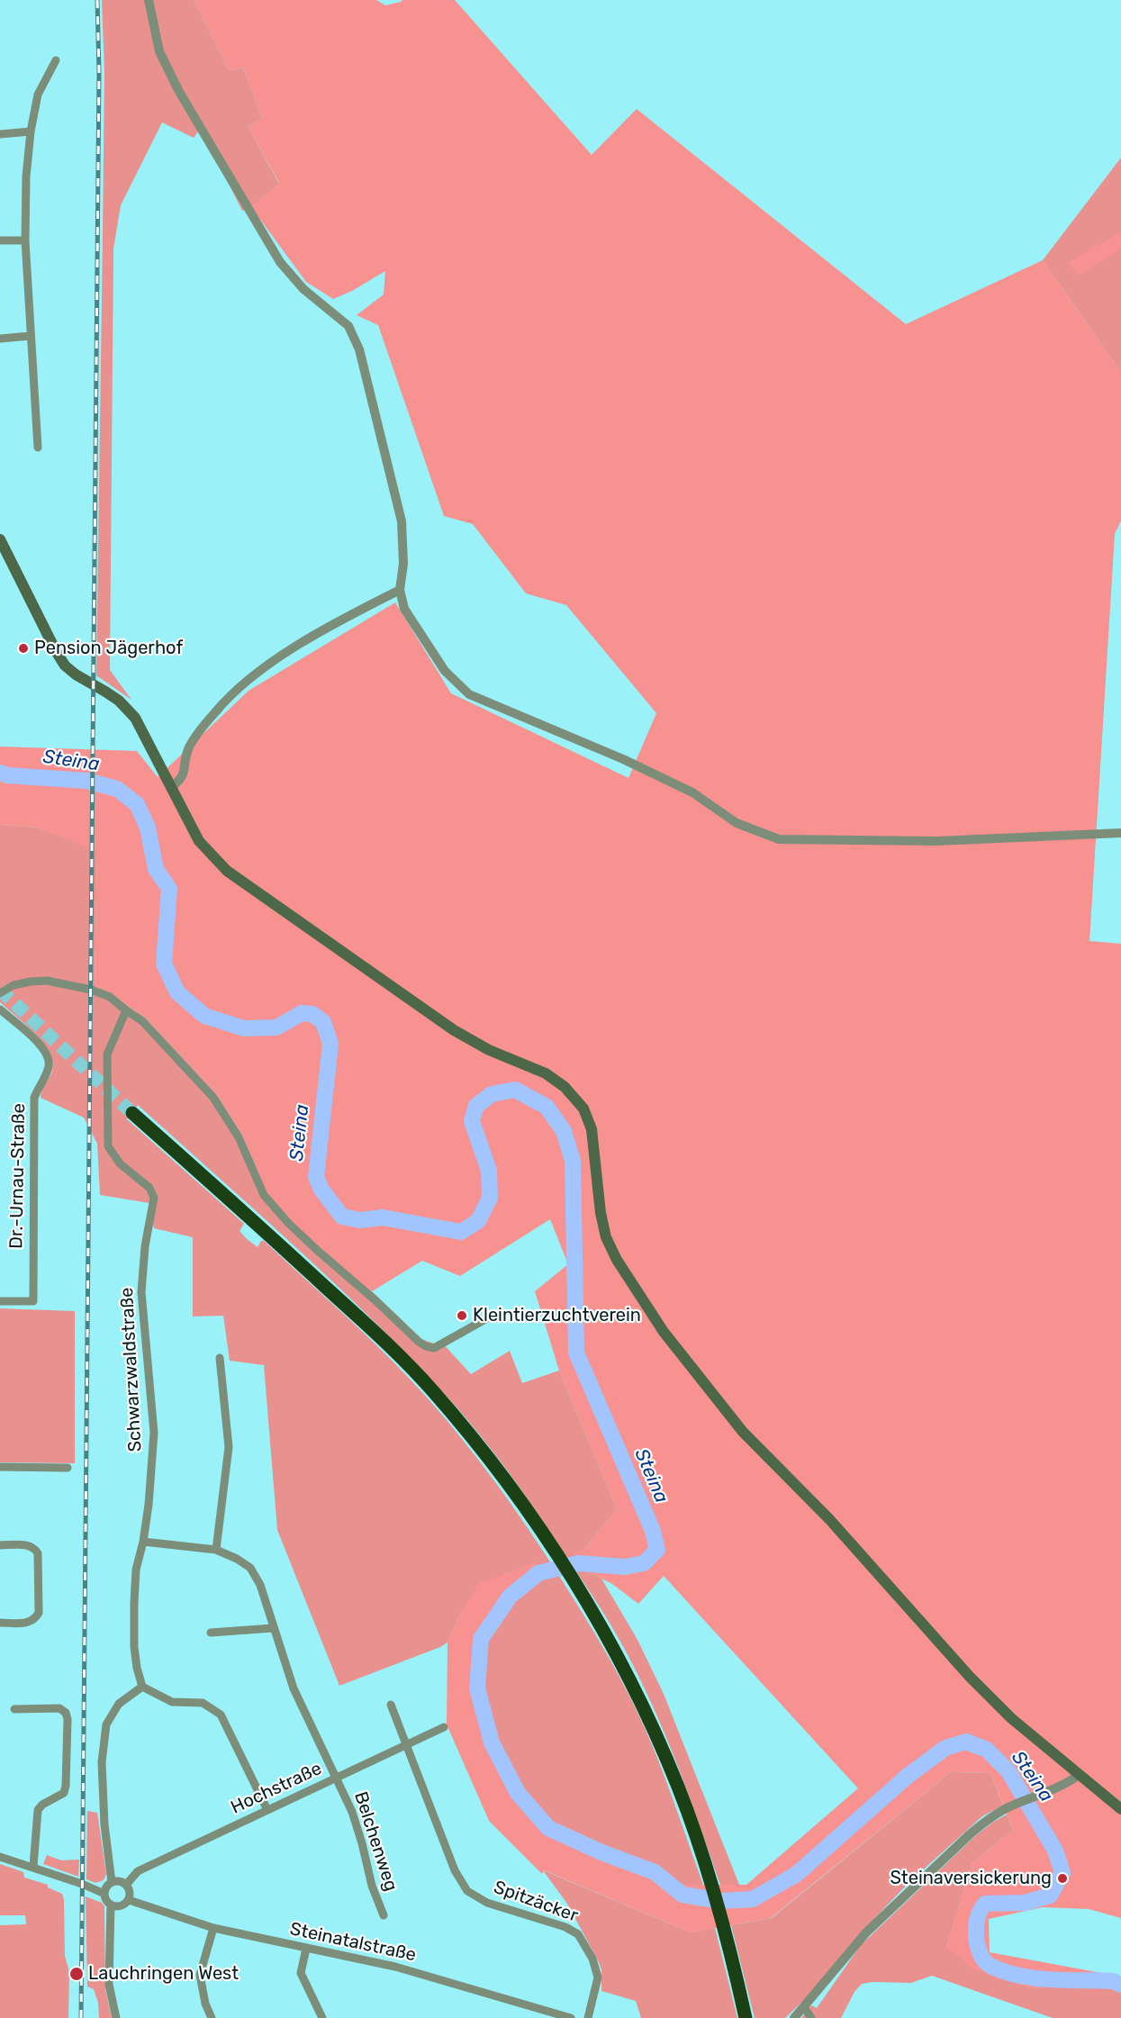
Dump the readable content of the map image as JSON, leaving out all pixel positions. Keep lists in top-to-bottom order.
{
  "streets": {
    "street": [
      "Dr.-Urnau-Straße",
      "Schwarzwaldstraße",
      "Hochstraße",
      "Belchenweg",
      "Spitzäcker",
      "Steinatalstraße"
    ]
  },
  "crossings": [
    ["Schwarzwaldstraße", "Belchenweg"],
    ["Hochstraße", "Belchenweg"],
    ["Hochstraße", "Spitzäcker"],
    ["Hochstraße", "Steinatalstraße"]
  ],
  "water": ["Steina"],
  "places": [
    "Pension Jägerhof",
    "Kleintierzuchtverein",
    "Steinaversickerung",
    "Lauchringen West"
  ]
}
